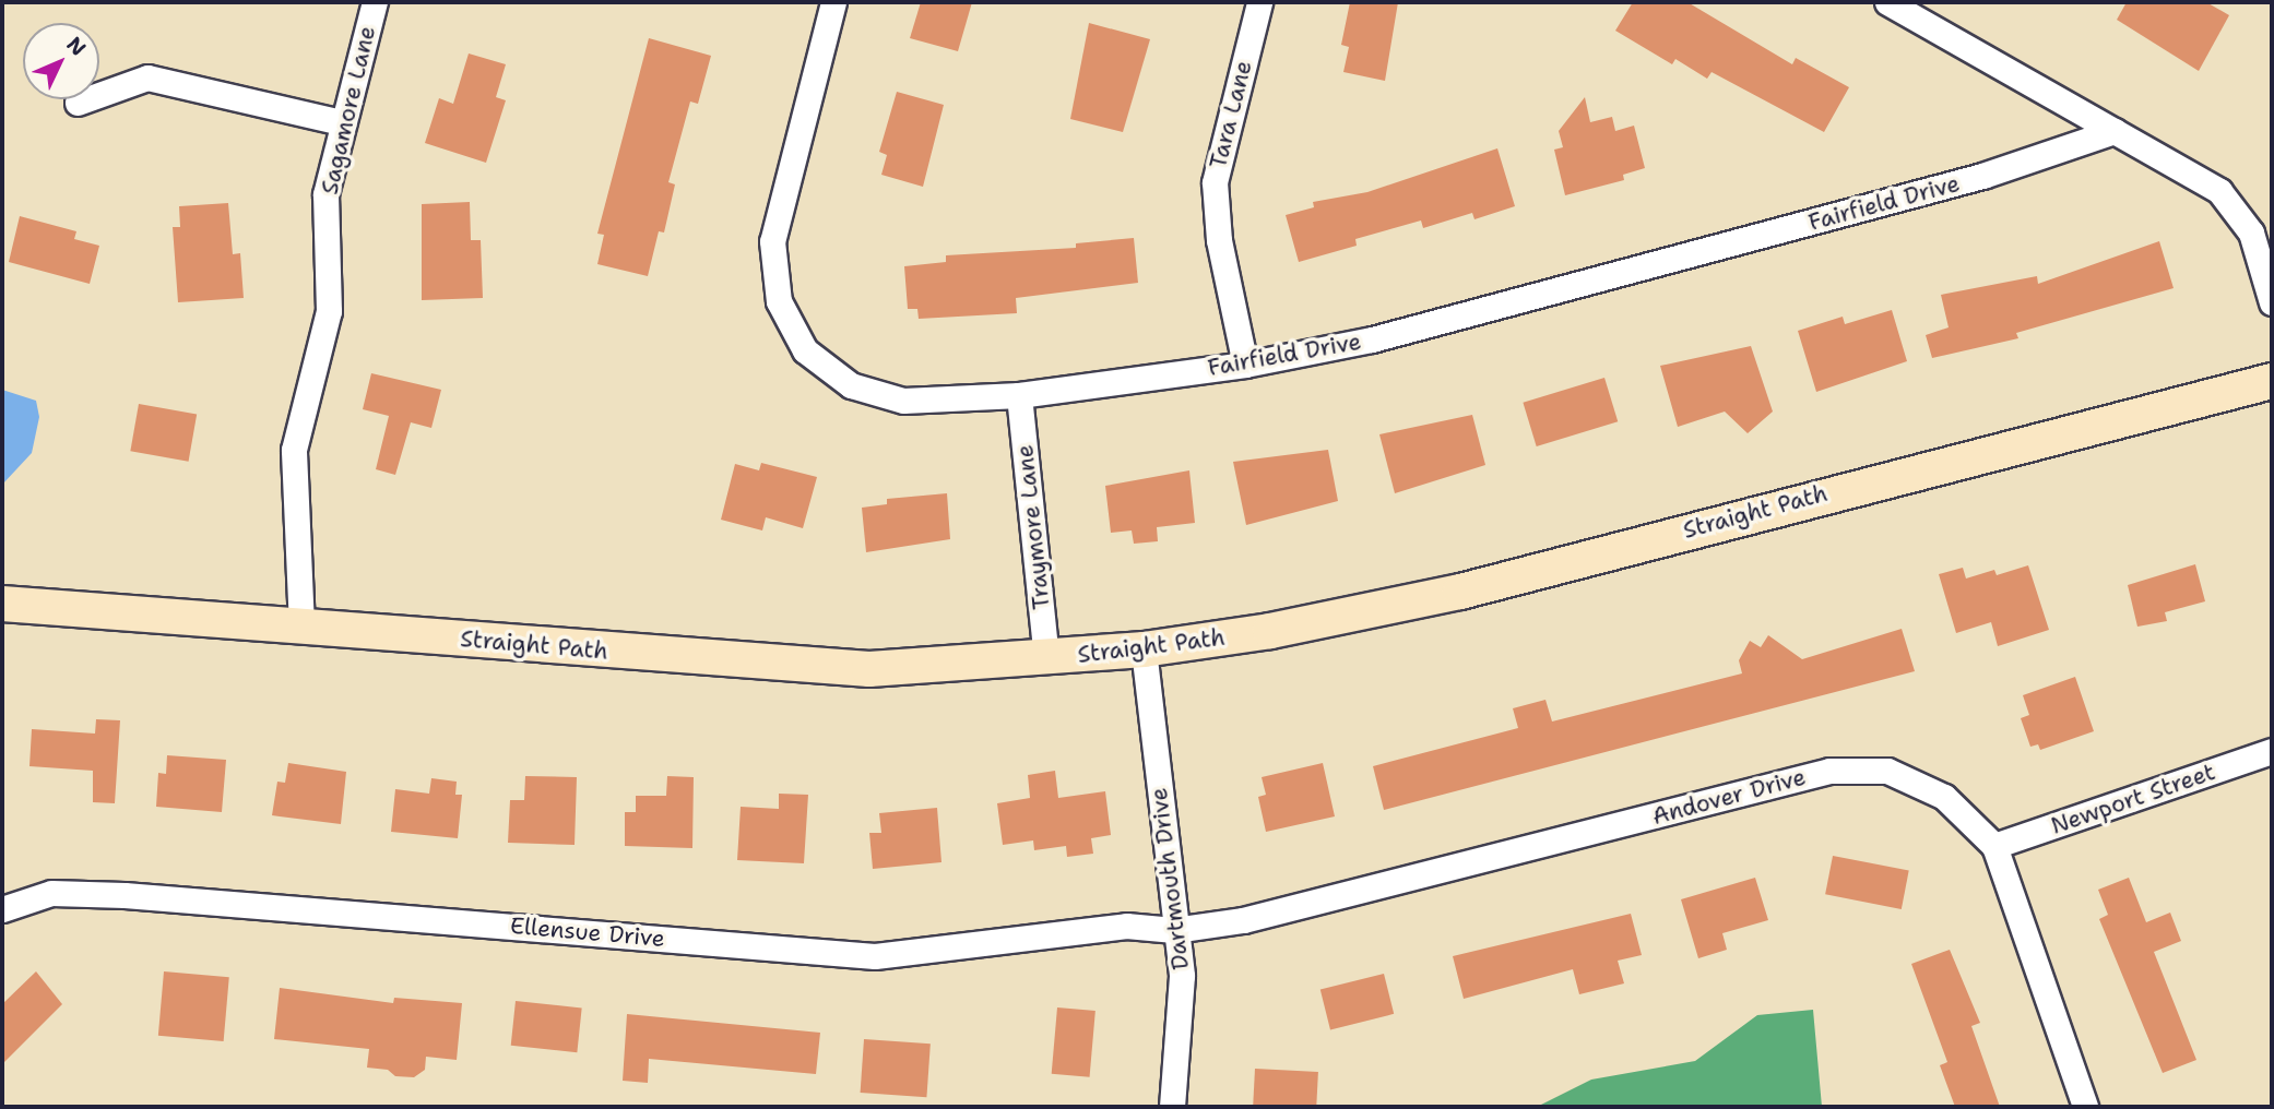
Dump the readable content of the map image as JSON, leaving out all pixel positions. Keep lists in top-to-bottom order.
{
  "streets": {
    "main road": ["Straight Path"],
    "street": [
      "Sagamore Lane",
      "Tara Lane",
      "Fairfield Drive",
      "Traymore Lane",
      "Andover Drive",
      "Newport Street",
      "Dartmouth Drive",
      "Ellensue Drive"
    ]
  },
  "crossings": [
    ["Sagamore Lane", "Straight Path"],
    ["Tara Lane", "Fairfield Drive"],
    ["Fairfield Drive", "Traymore Lane"],
    ["Straight Path", "Traymore Lane"],
    ["Straight Path", "Dartmouth Drive"],
    ["Andover Drive", "Newport Street"],
    ["Andover Drive", "Dartmouth Drive"],
    ["Andover Drive", "Ellensue Drive"],
    ["Dartmouth Drive", "Ellensue Drive"]
  ],
  "north": "top right"
}
